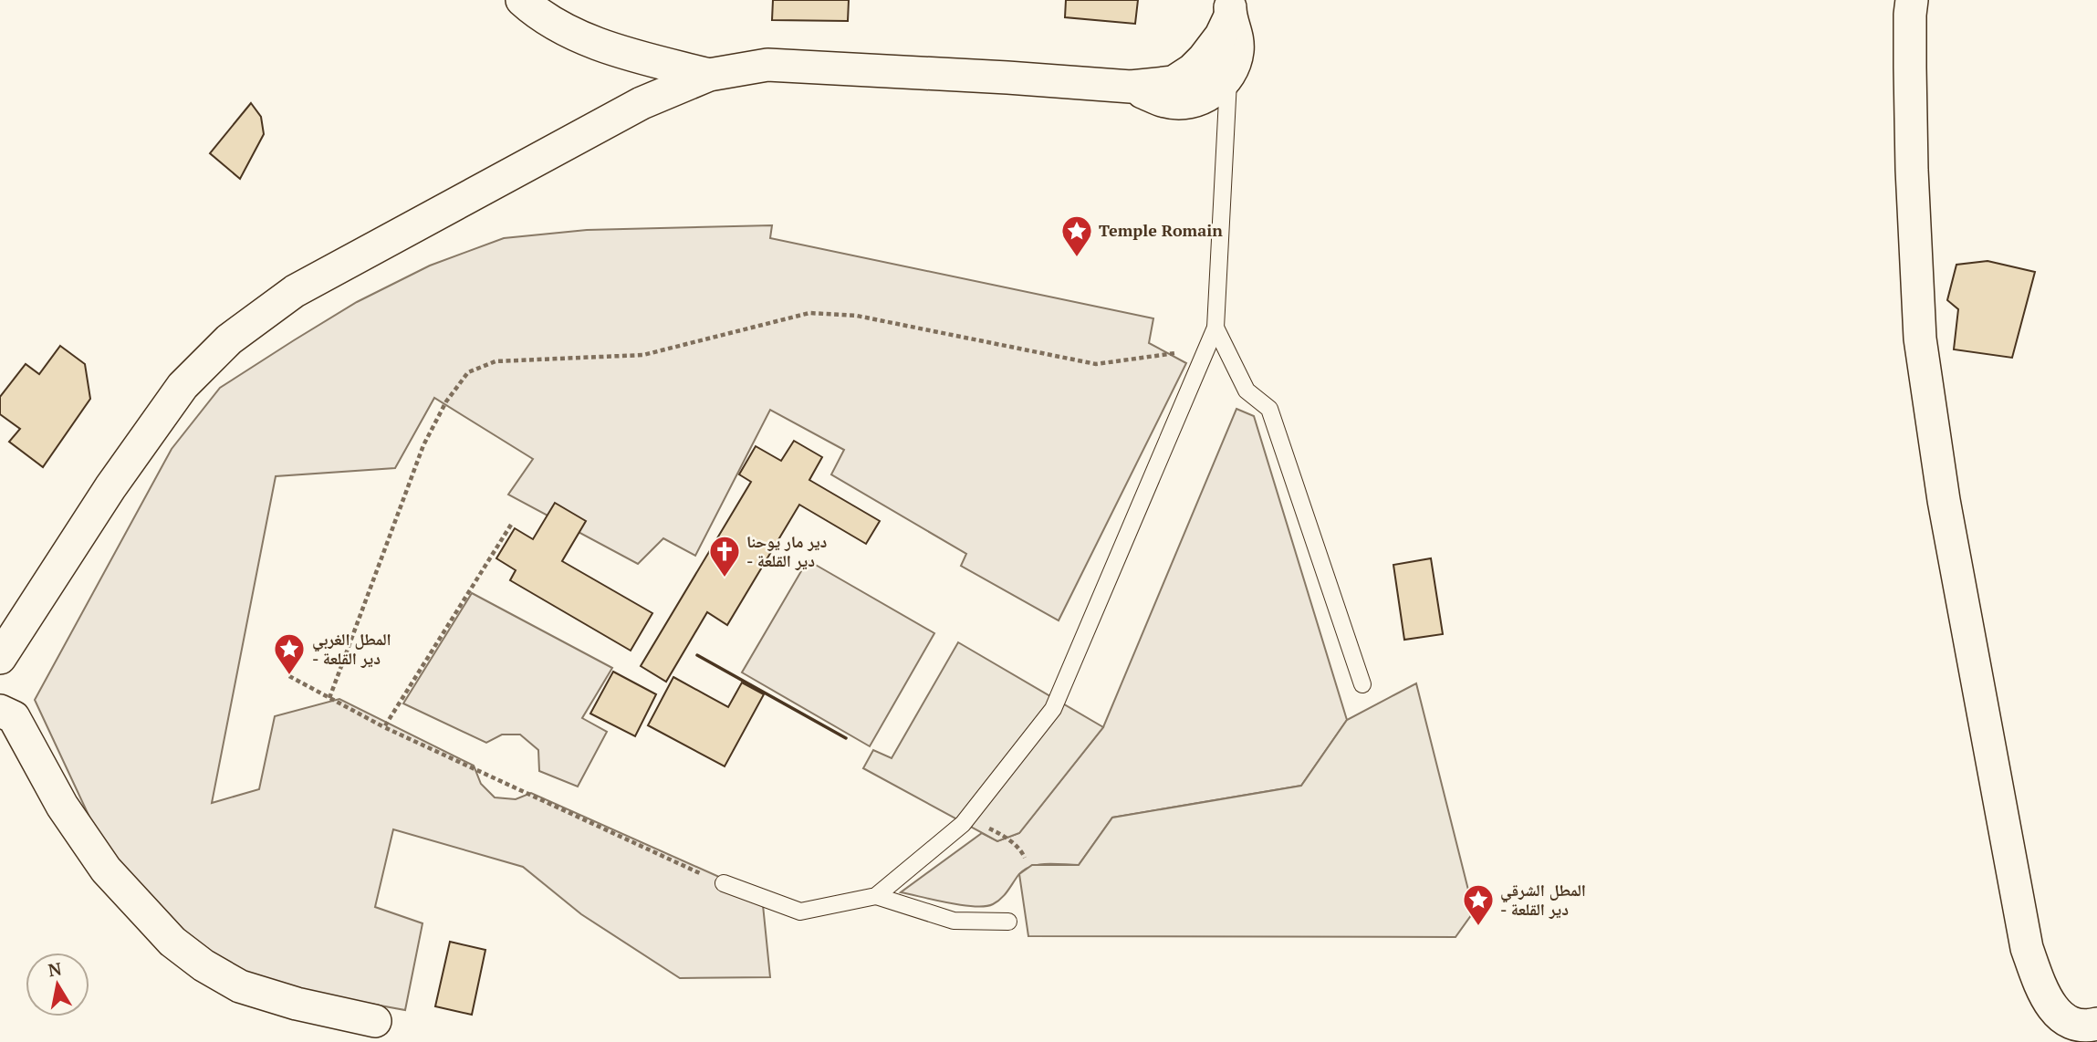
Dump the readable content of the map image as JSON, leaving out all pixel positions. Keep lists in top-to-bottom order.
{
  "places": {
    "place": ["Temple Romain", "المطل الغربي - دير القلعة", "المطل الشرقي - دير القلعة"],
    "church": ["دير مار يوحنا - دير القلعة"]
  },
  "north": "top"
}
